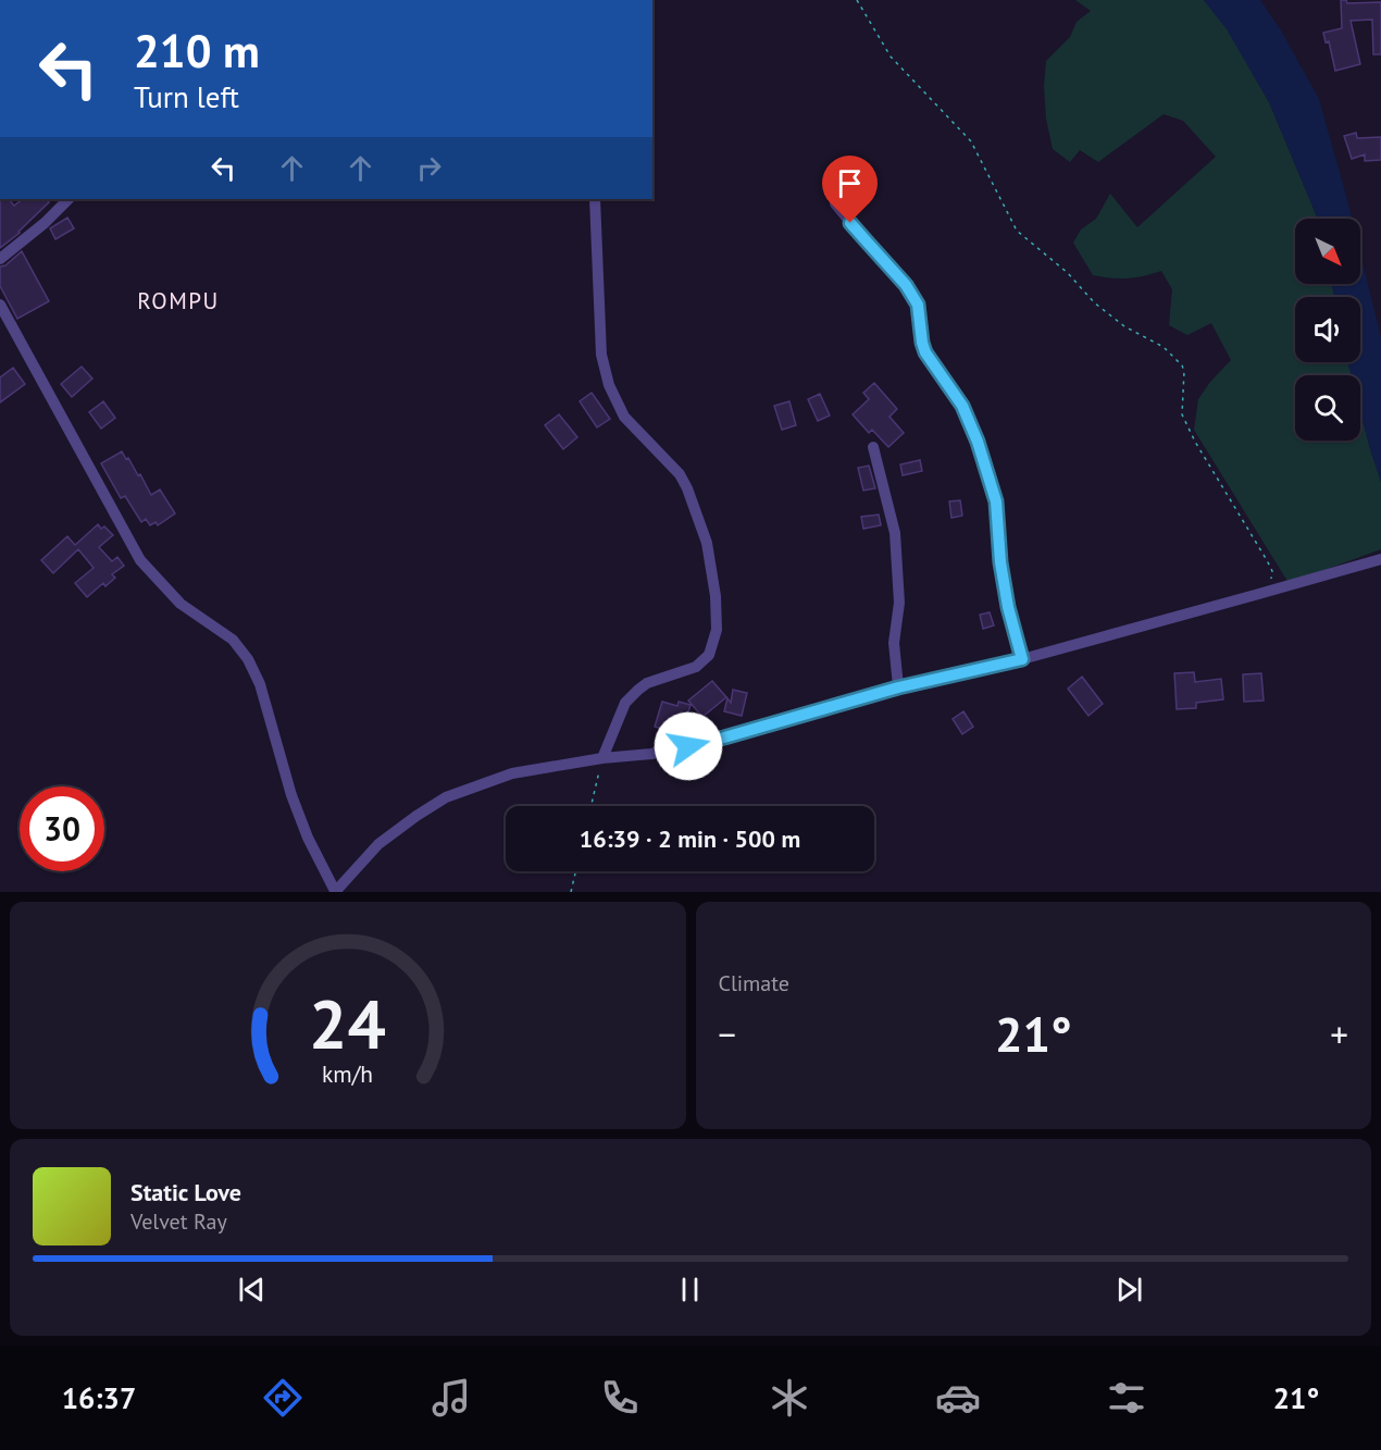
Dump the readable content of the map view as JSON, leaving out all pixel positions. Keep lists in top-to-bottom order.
{
  "districts": ["ROMPU"],
  "north": "bottom right",
  "page": {
    "turn": ["210 m", "Turn left"],
    "limit": "30",
    "trip": "16:39 · 2 min · 500 m",
    "tile": "Climate",
    "heat": ["−", "21°", "+"],
    "song": ["Static Love", "Velvet Ray"],
    "tabs": ["16:37", "21°"],
    "gauge": ["24", "km/h"]
  }
}
